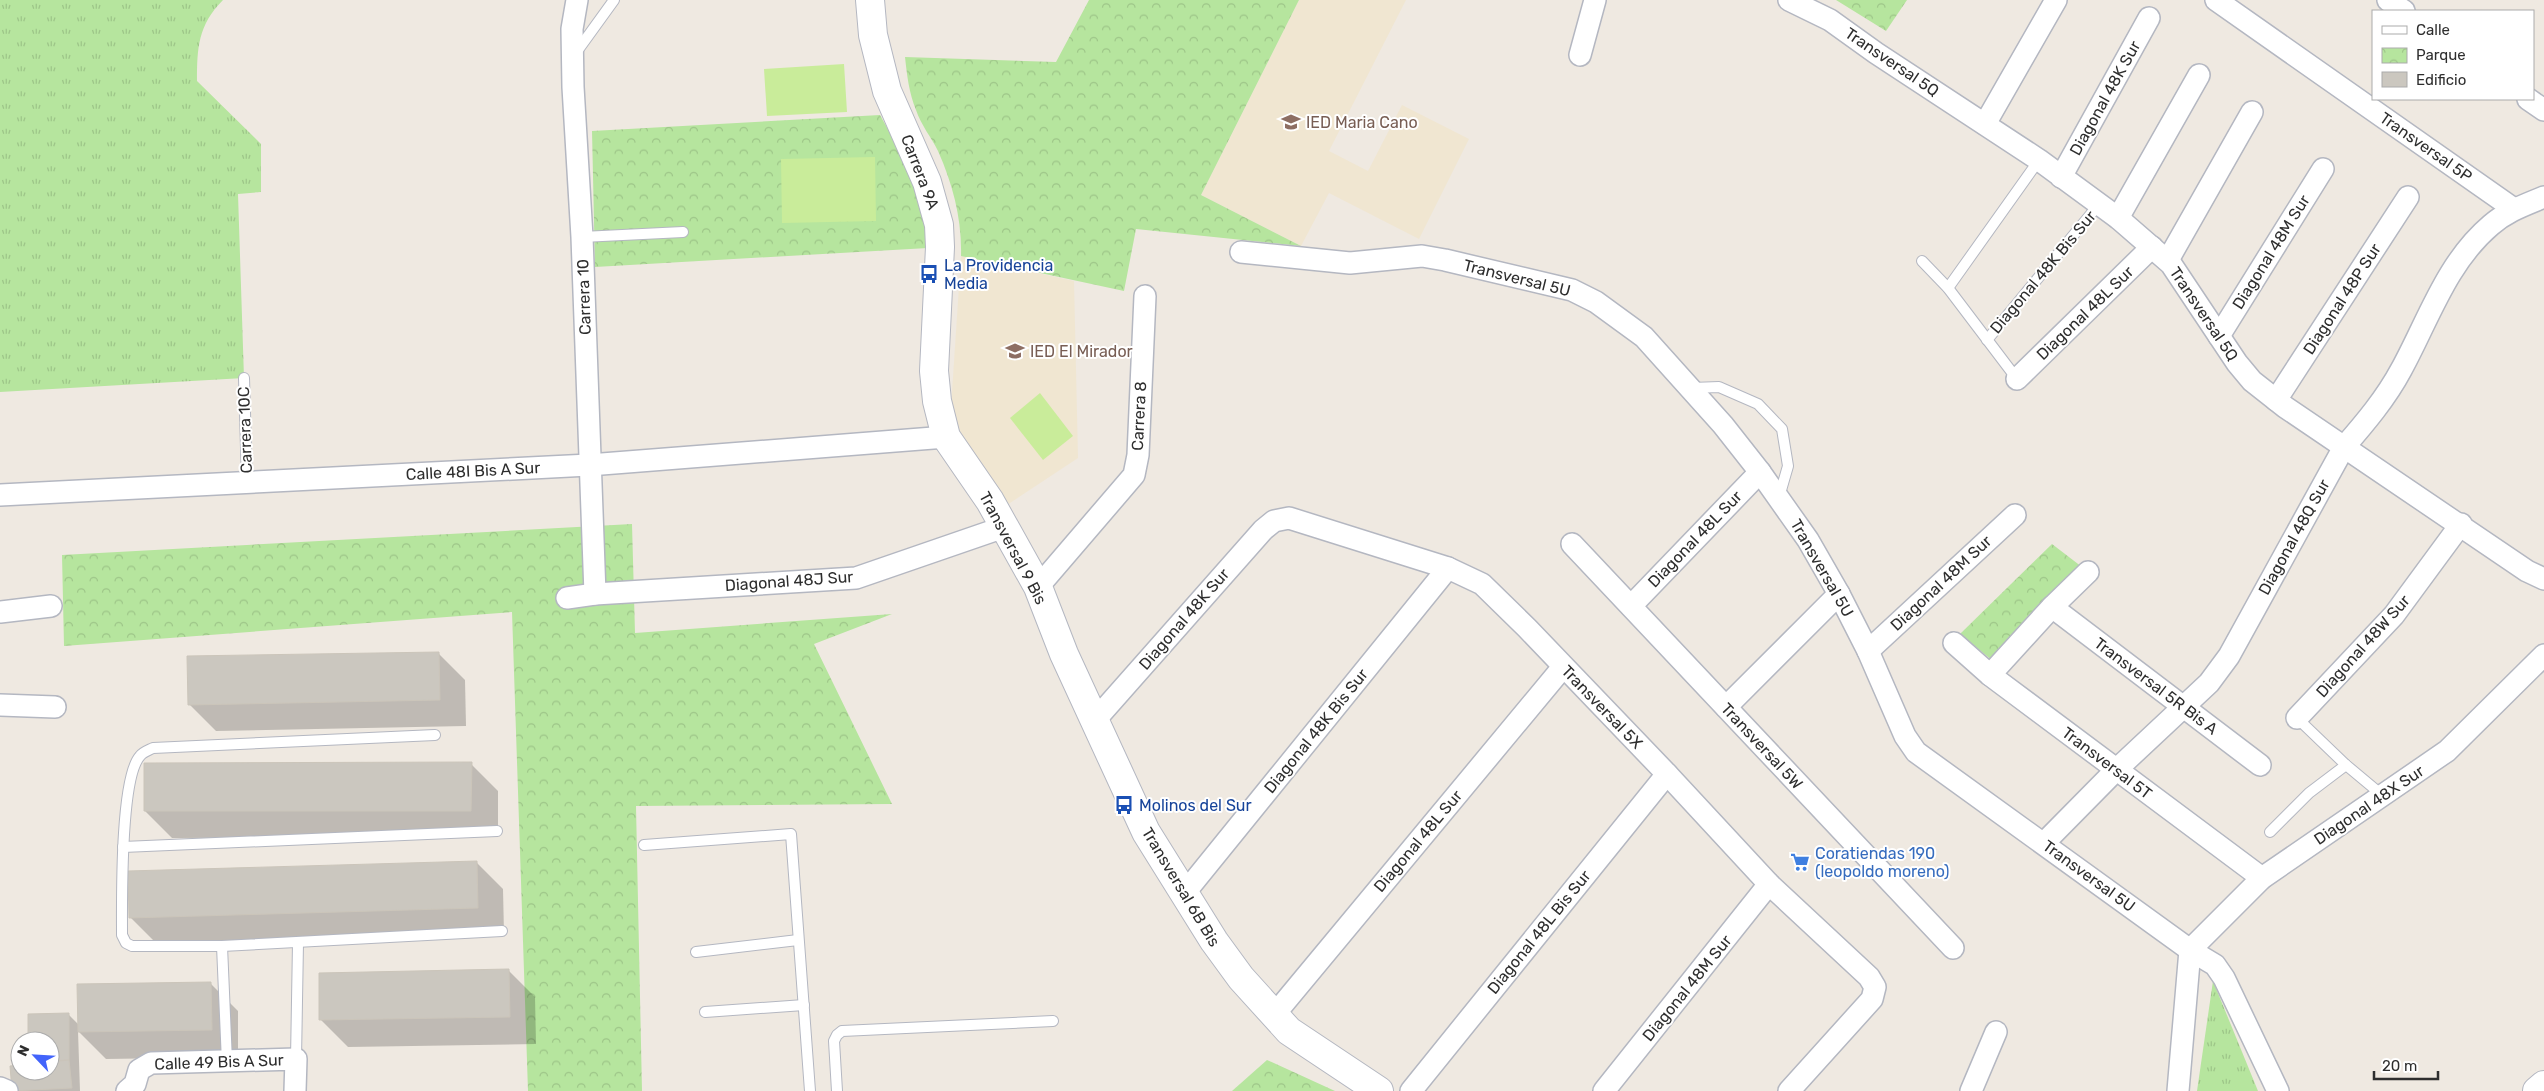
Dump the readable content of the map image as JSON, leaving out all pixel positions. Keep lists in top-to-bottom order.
{
  "streets": {
    "street": [
      "Transversal 5Q",
      "Diagonal 48K Sur",
      "Transversal 5P",
      "Carrera 9A",
      "Diagonal 48M Sur",
      "Diagonal 48K Bis Sur",
      "Transversal 5U",
      "Carrera 10",
      "Diagonal 48P Sur",
      "Diagonal 48L Sur",
      "Carrera 8",
      "Calle 48I Bis A Sur",
      "Diagonal 48Q Sur",
      "Transversal 9 Bis",
      "Diagonal 48J Sur",
      "Diagonal 48W Sur",
      "Transversal 5R Bis A",
      "Transversal 5X",
      "Transversal 5W",
      "Transversal 5T",
      "Diagonal 48X Sur",
      "Transversal 6B Bis",
      "Diagonal 48L Bis Sur",
      "Calle 49 Bis A Sur"
    ],
    "lane": ["Carrera 10C"]
  },
  "crossings": [
    ["Transversal 5Q", "Diagonal 48K Sur"],
    ["Transversal 5Q", "Diagonal 48M Sur"],
    ["Transversal 5Q", "Diagonal 48K Bis Sur"],
    ["Transversal 5Q", "Diagonal 48P Sur"],
    ["Transversal 5Q", "Diagonal 48L Sur"],
    ["Transversal 5Q", "Diagonal 48Q Sur"],
    ["Transversal 5Q", "Diagonal 48W Sur"],
    ["Diagonal 48K Sur", "Transversal 9 Bis"],
    ["Diagonal 48K Sur", "Transversal 5X"],
    ["Diagonal 48K Sur", "Transversal 6B Bis"],
    ["Transversal 5P", "Diagonal 48Q Sur"],
    ["Carrera 9A", "Calle 48I Bis A Sur"],
    ["Carrera 9A", "Transversal 9 Bis"],
    ["Diagonal 48M Sur", "Transversal 5U"],
    ["Diagonal 48M Sur", "Transversal 5X"],
    ["Diagonal 48K Bis Sur", "Transversal 5X"],
    ["Diagonal 48K Bis Sur", "Transversal 6B Bis"],
    ["Transversal 5U", "Diagonal 48L Sur"],
    ["Transversal 5U", "Diagonal 48Q Sur"],
    ["Transversal 5U", "Diagonal 48X Sur"],
    ["Carrera 10", "Calle 48I Bis A Sur"],
    ["Carrera 10", "Diagonal 48J Sur"],
    ["Diagonal 48L Sur", "Transversal 5X"],
    ["Diagonal 48L Sur", "Transversal 5W"],
    ["Diagonal 48L Sur", "Transversal 6B Bis"],
    ["Carrera 8", "Transversal 9 Bis"],
    ["Carrera 10C", "Calle 48I Bis A Sur"],
    ["Calle 48I Bis A Sur", "Transversal 9 Bis"],
    ["Diagonal 48Q Sur", "Transversal 5R Bis A"],
    ["Diagonal 48Q Sur", "Transversal 5T"],
    ["Transversal 9 Bis", "Diagonal 48J Sur"],
    ["Transversal 9 Bis", "Transversal 6B Bis"],
    ["Transversal 5X", "Diagonal 48L Bis Sur"],
    ["Transversal 5T", "Diagonal 48X Sur"]
  ],
  "places": {
    "school or university": ["IED Maria Cano", "IED El Mirador"],
    "bus stop": ["La Providencia Media", "Molinos del Sur"],
    "supermarket": ["Coratiendas 190 (leopoldo moreno)"]
  },
  "legend": ["Calle", "Parque", "Edificio"],
  "scale_bar": "20 m",
  "north": "top left"
}
